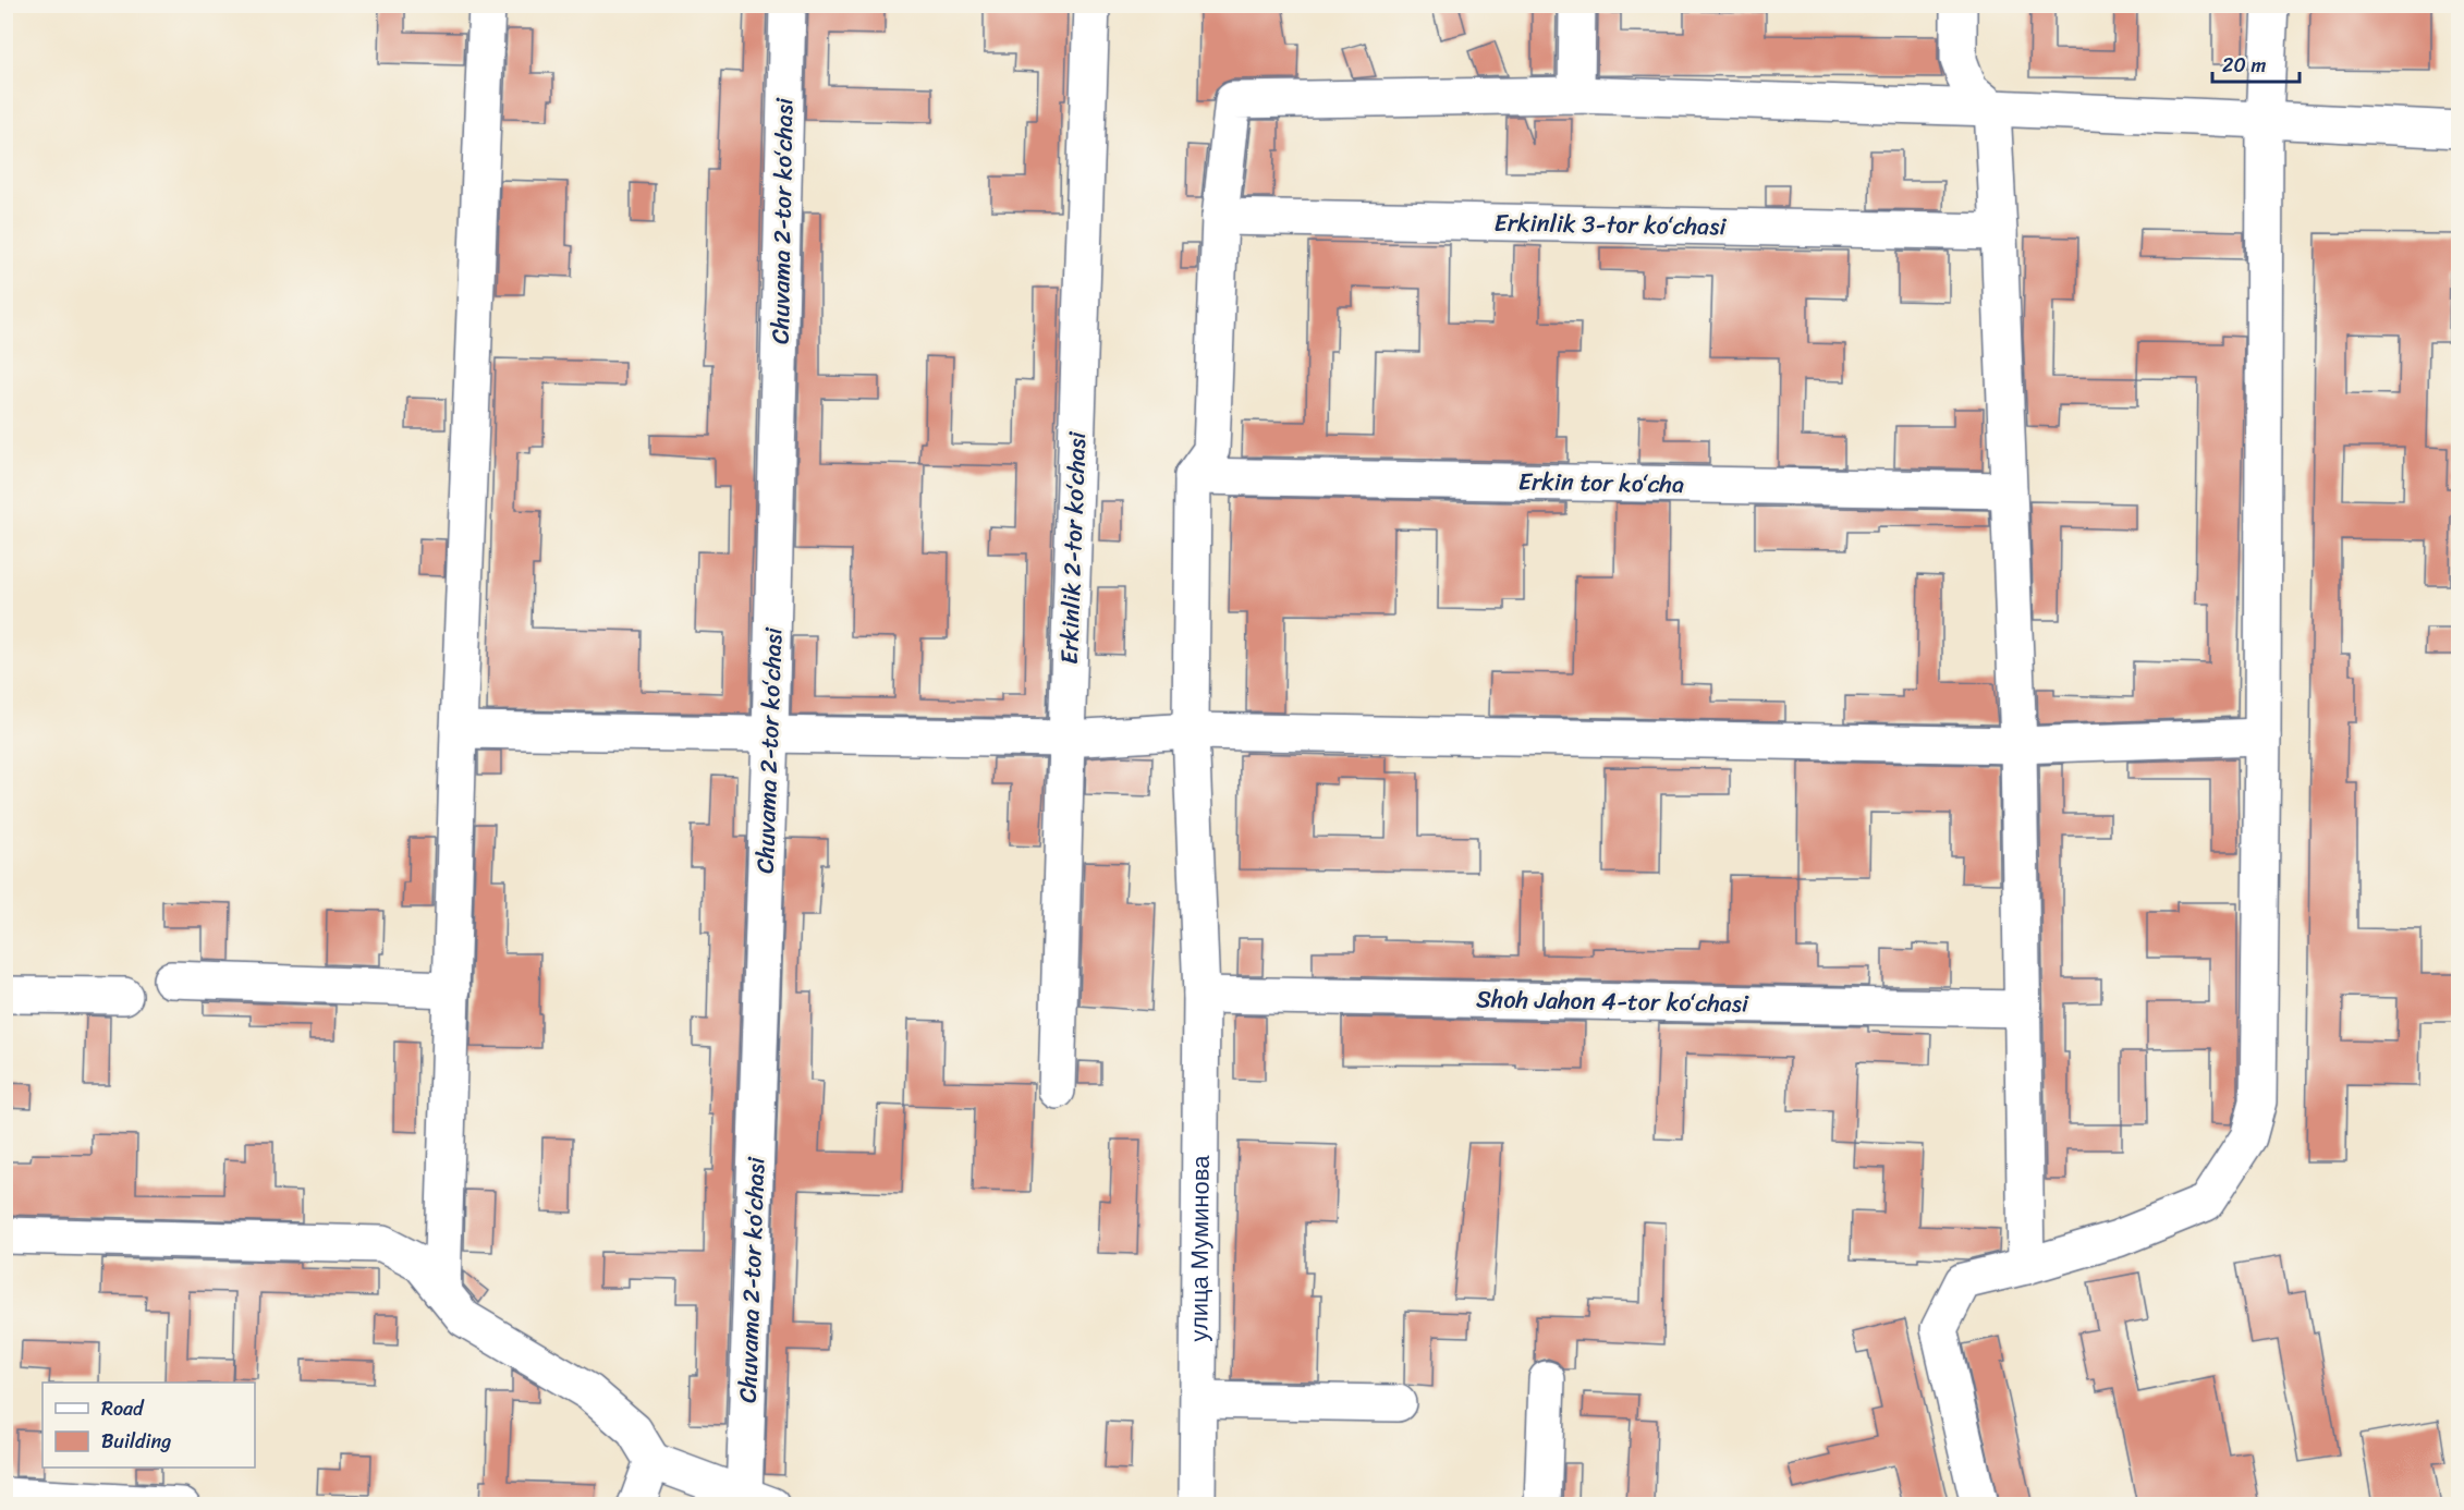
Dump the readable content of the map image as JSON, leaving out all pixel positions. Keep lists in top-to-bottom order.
{
  "streets": {
    "street": [
      "Chuvama 2-tor koʻchasi",
      "Erkinlik 3-tor koʻchasi",
      "Erkin tor koʻcha",
      "Erkinlik 2-tor koʻchasi",
      "Shoh Jahon 4-tor koʻchasi",
      "улица Муминова"
    ]
  },
  "crossings": [
    ["Erkin tor koʻcha", "улица Муминова"],
    ["Shoh Jahon 4-tor koʻchasi", "улица Муминова"]
  ],
  "legend": ["Road", "Building"],
  "scale_bar": "20 m"
}
